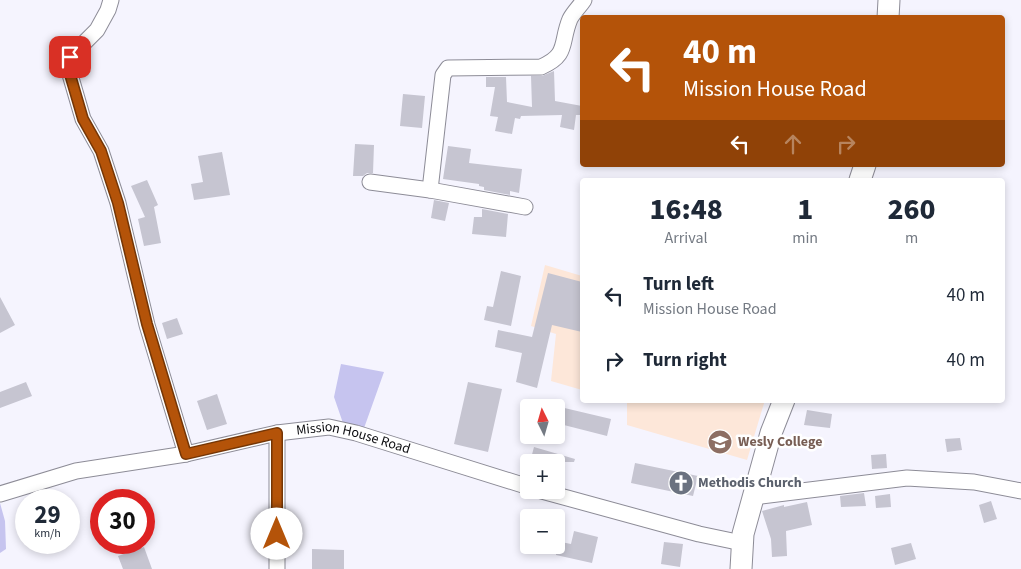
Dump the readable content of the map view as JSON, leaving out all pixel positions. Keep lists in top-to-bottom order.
{
  "streets": {
    "street": ["Mission House Road"]
  },
  "places": {
    "school or university": ["Wesly College"],
    "church": ["Methodis Church"]
  },
  "north": "top",
  "page": {
    "turn": ["40 m", "Mission House Road"],
    "eta": [
      "16:48",
      "Arrival",
      "1",
      "min",
      "260",
      "m"
    ],
    "list": [
      {
        "name": "Turn left",
        "note": "Mission House Road",
        "value": "40 m"
      },
      {
        "name": "Turn right",
        "value": "40 m"
      }
    ],
    "map_buttons": ["+", "−"],
    "speed": "29 km/h",
    "limit": "30"
  }
}
